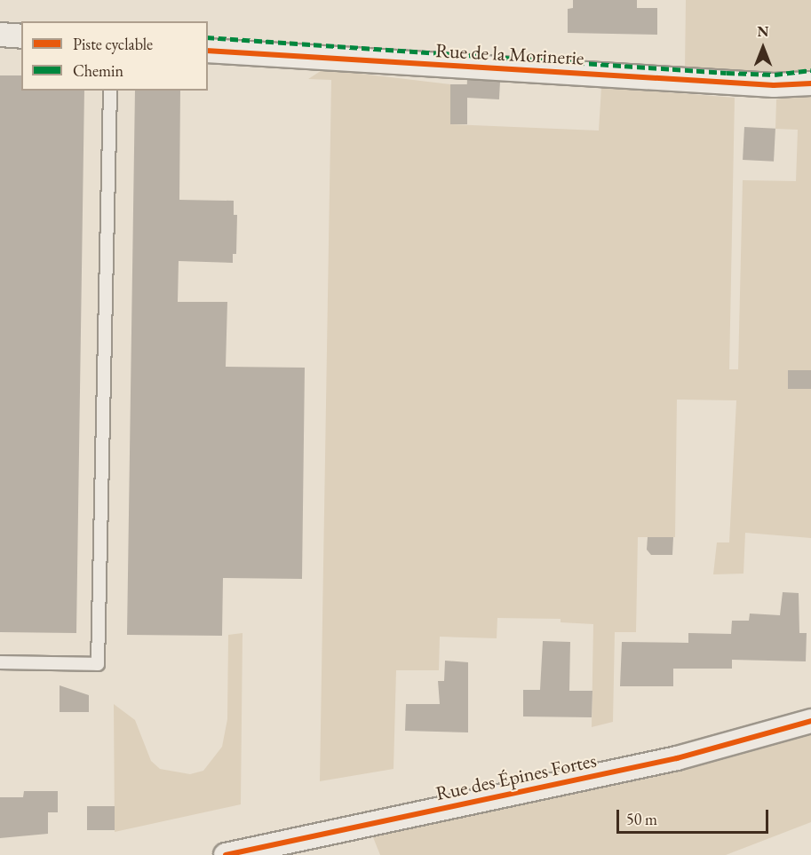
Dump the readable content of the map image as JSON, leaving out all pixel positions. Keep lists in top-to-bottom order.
{
  "streets": {
    "street": ["Rue de la Morinerie", "Rue des Épines Fortes"]
  },
  "legend": ["Piste cyclable", "Chemin"],
  "scale_bar": "50 m",
  "north": "top"
}
